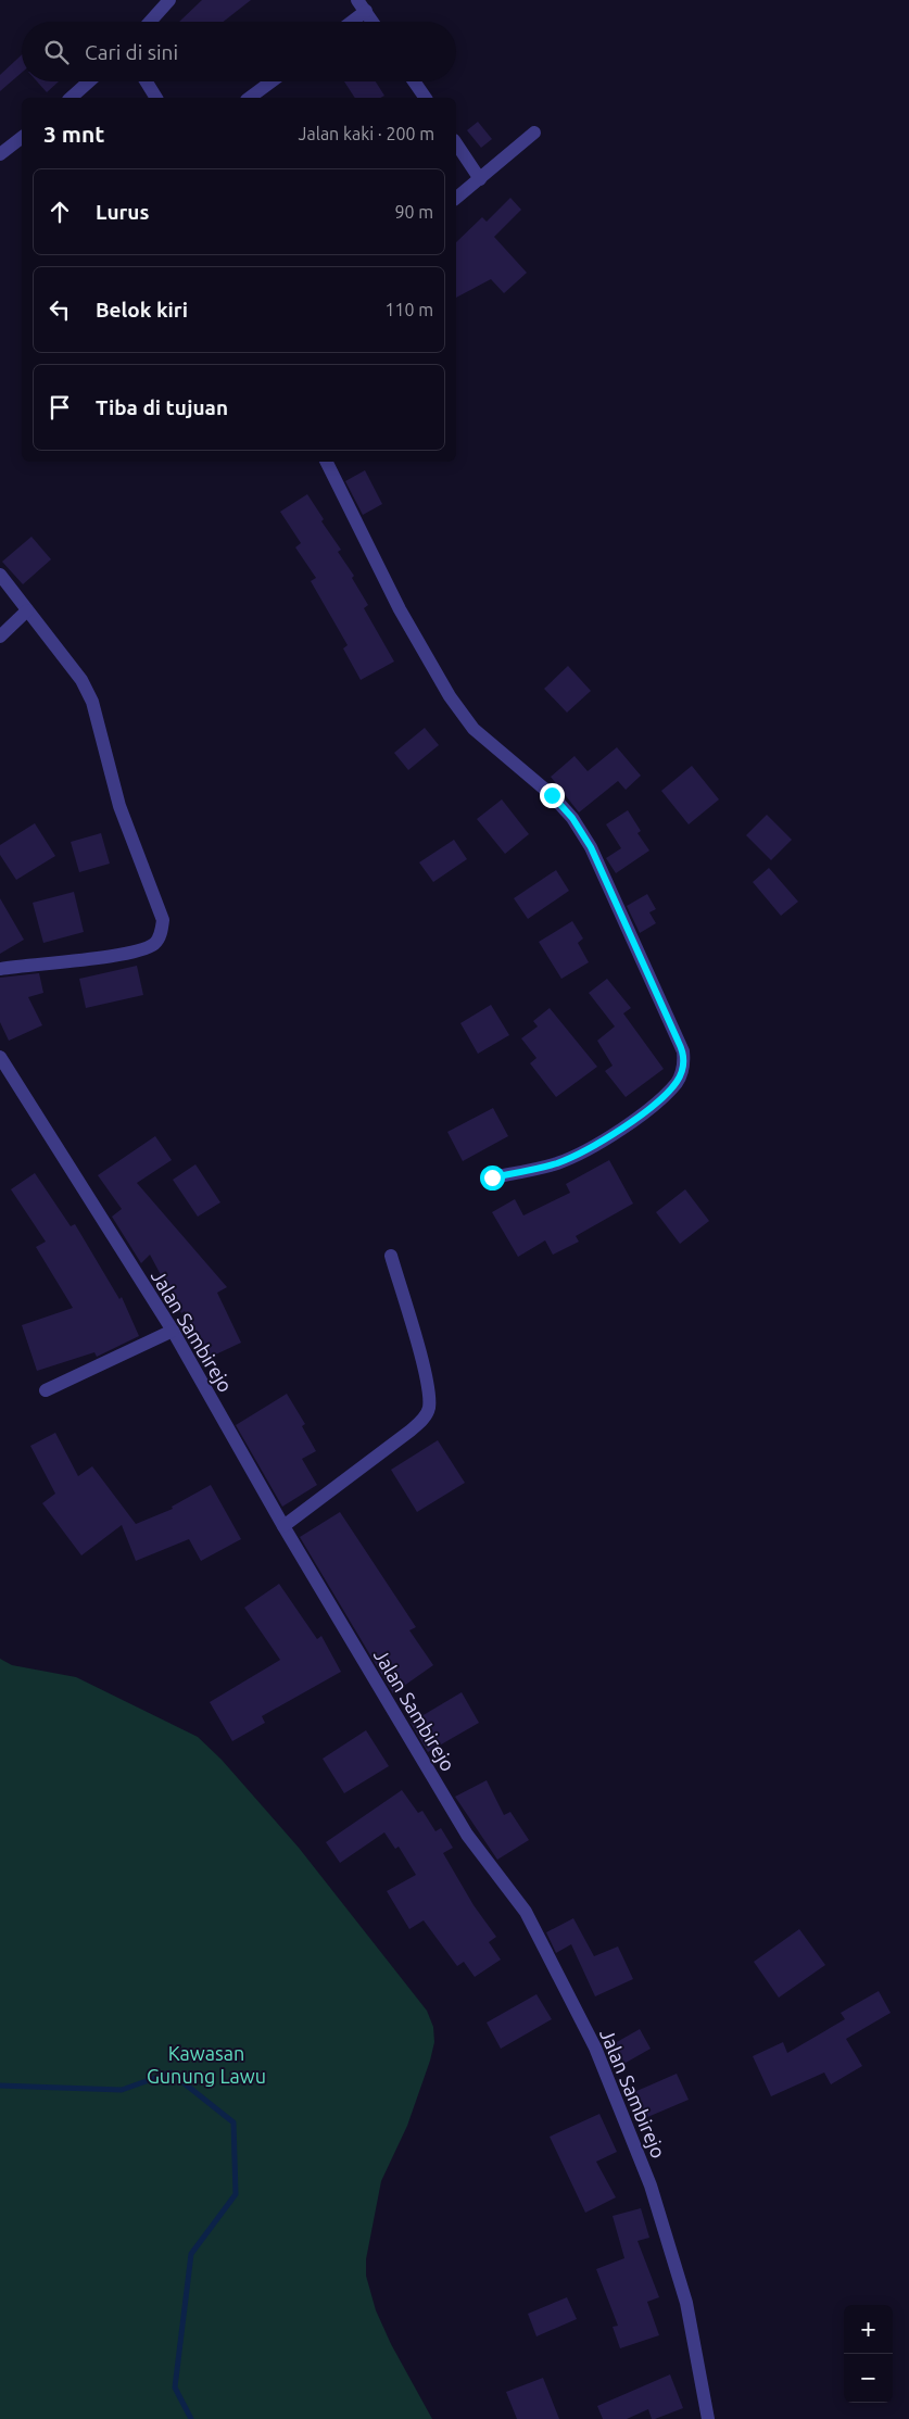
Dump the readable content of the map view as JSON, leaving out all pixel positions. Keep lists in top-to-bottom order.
{
  "streets": {
    "street": ["Jalan Sambirejo"]
  },
  "parks": ["Kawasan Gunung Lawu"],
  "page": {
    "search": "Cari di sini",
    "heading": ["3 mnt", "Jalan kaki · 200 m"],
    "list": [
      ["Lurus", "90 m"],
      ["Belok kiri", "110 m"],
      "Tiba di tujuan"
    ],
    "map_buttons": ["+", "−"]
  }
}
